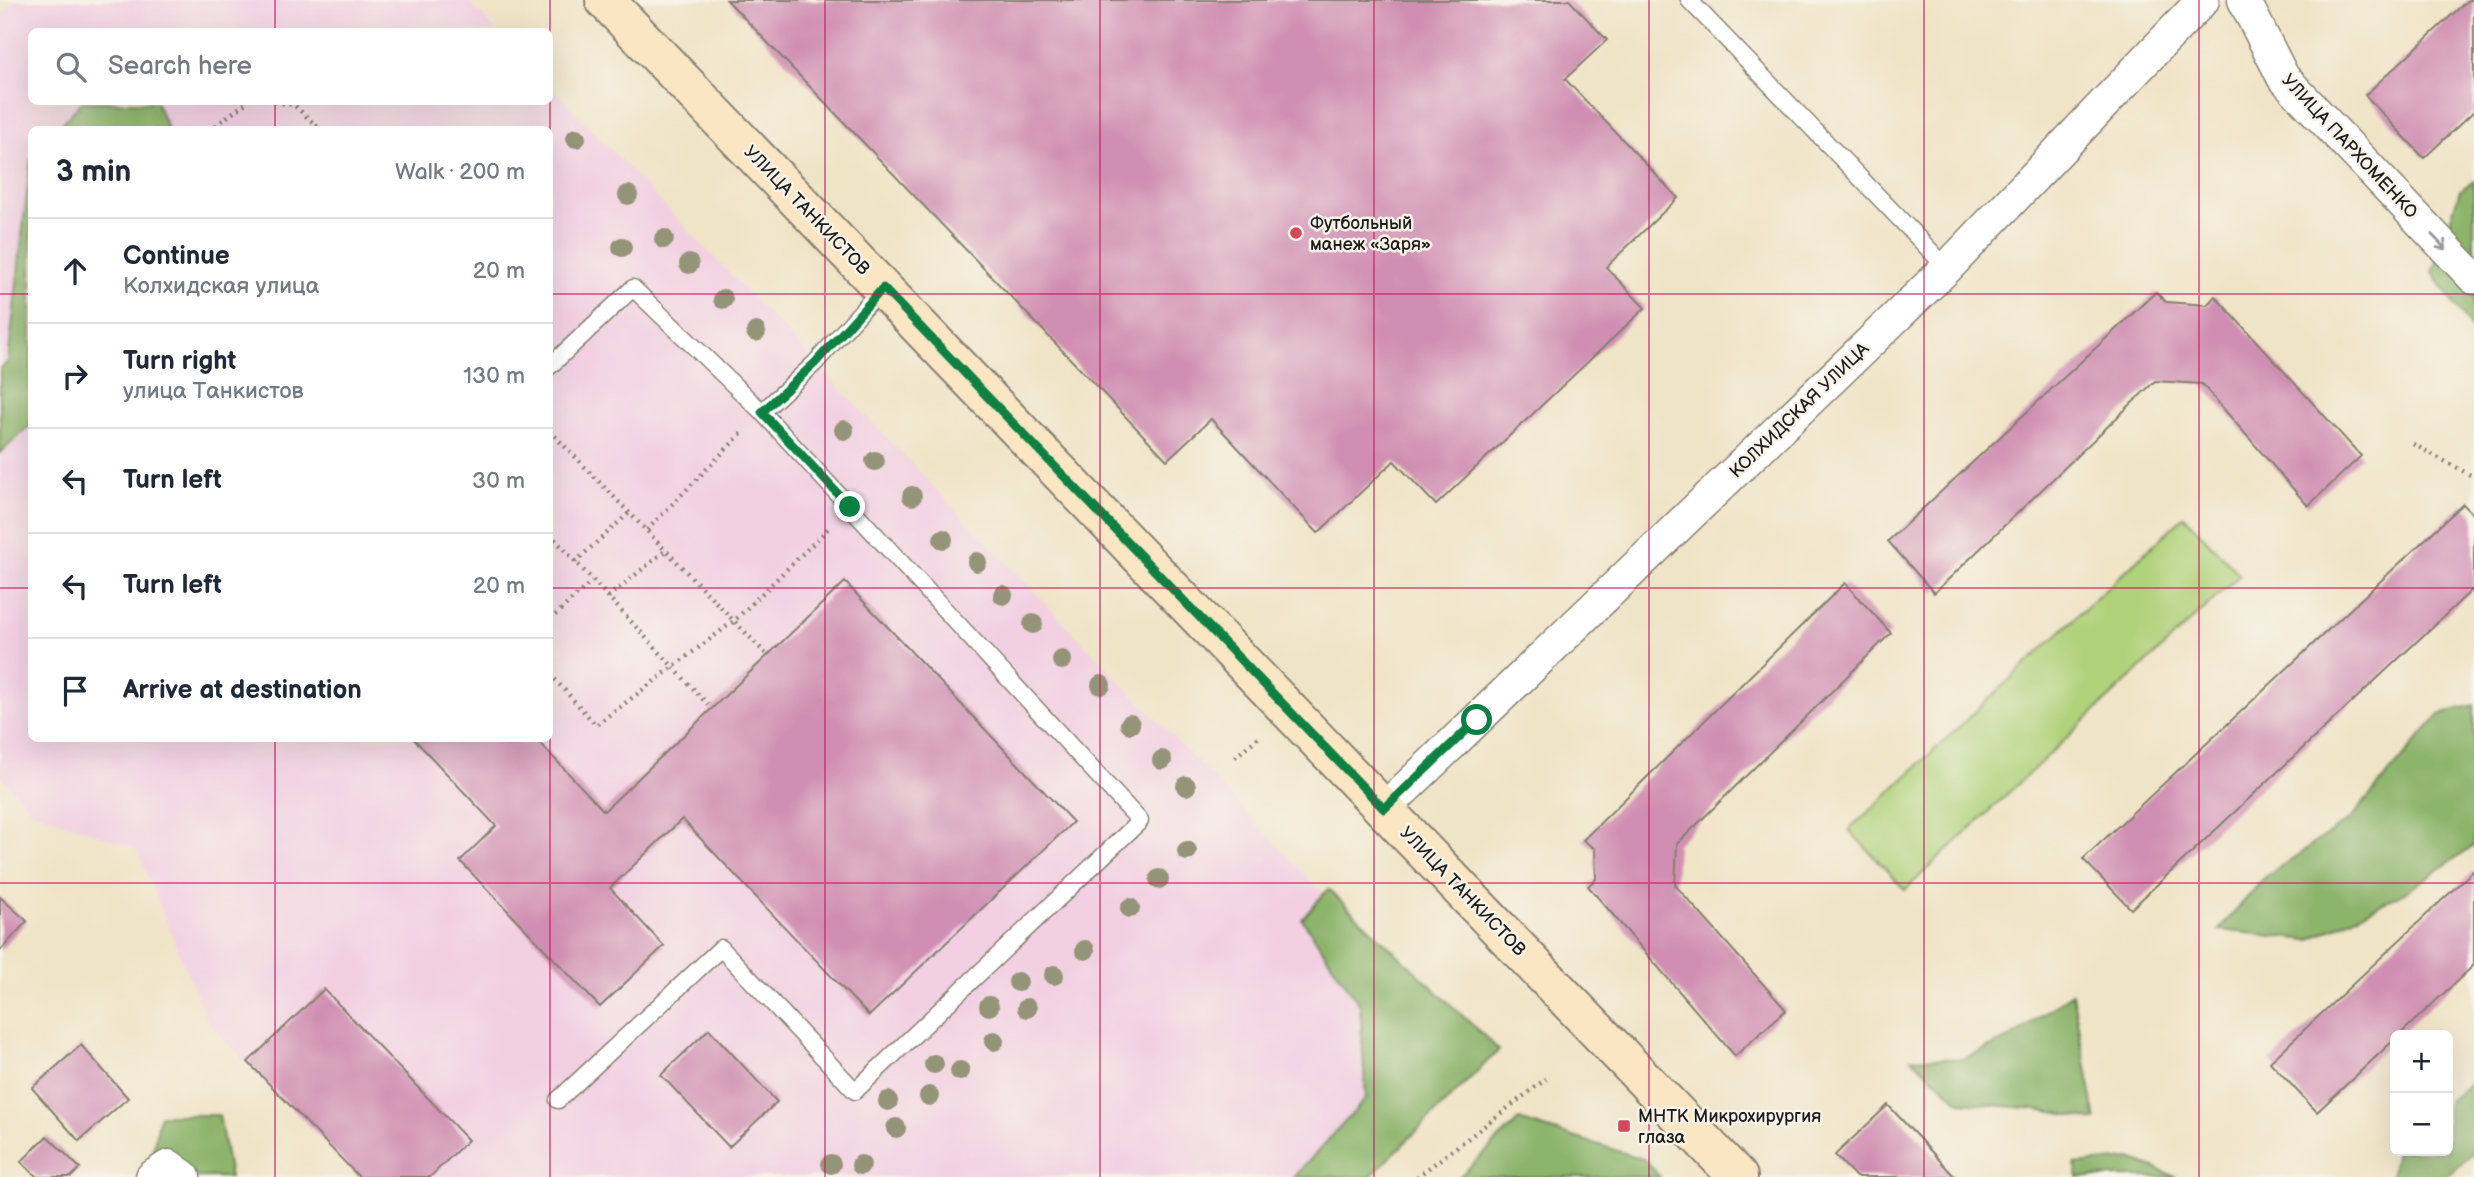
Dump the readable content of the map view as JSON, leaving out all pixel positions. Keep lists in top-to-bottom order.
{
  "streets": {
    "street": ["УЛИЦА ПАРХОМЕНКО", "УЛИЦА ТАНКИСТОВ", "КОЛХИДСКАЯ УЛИЦА"]
  },
  "crossings": [
    ["УЛИЦА ТАНКИСТОВ", "КОЛХИДСКАЯ УЛИЦА"]
  ],
  "one_way": ["УЛИЦА ПАРХОМЕНКО"],
  "places": {
    "other": ["Футбольный манеж «Заря»"],
    "transit": ["МНТК Микрохирургия глаза"]
  },
  "page": {
    "search": "Search here",
    "heading": ["3 min", "Walk · 200 m"],
    "list": [
      ["Continue", "Колхидская улица", "20 m"],
      ["Turn right", "улица Танкистов", "130 m"],
      ["Turn left", "30 m"],
      ["Turn left", "20 m"],
      "Arrive at destination"
    ],
    "map_buttons": ["+", "−"]
  }
}
